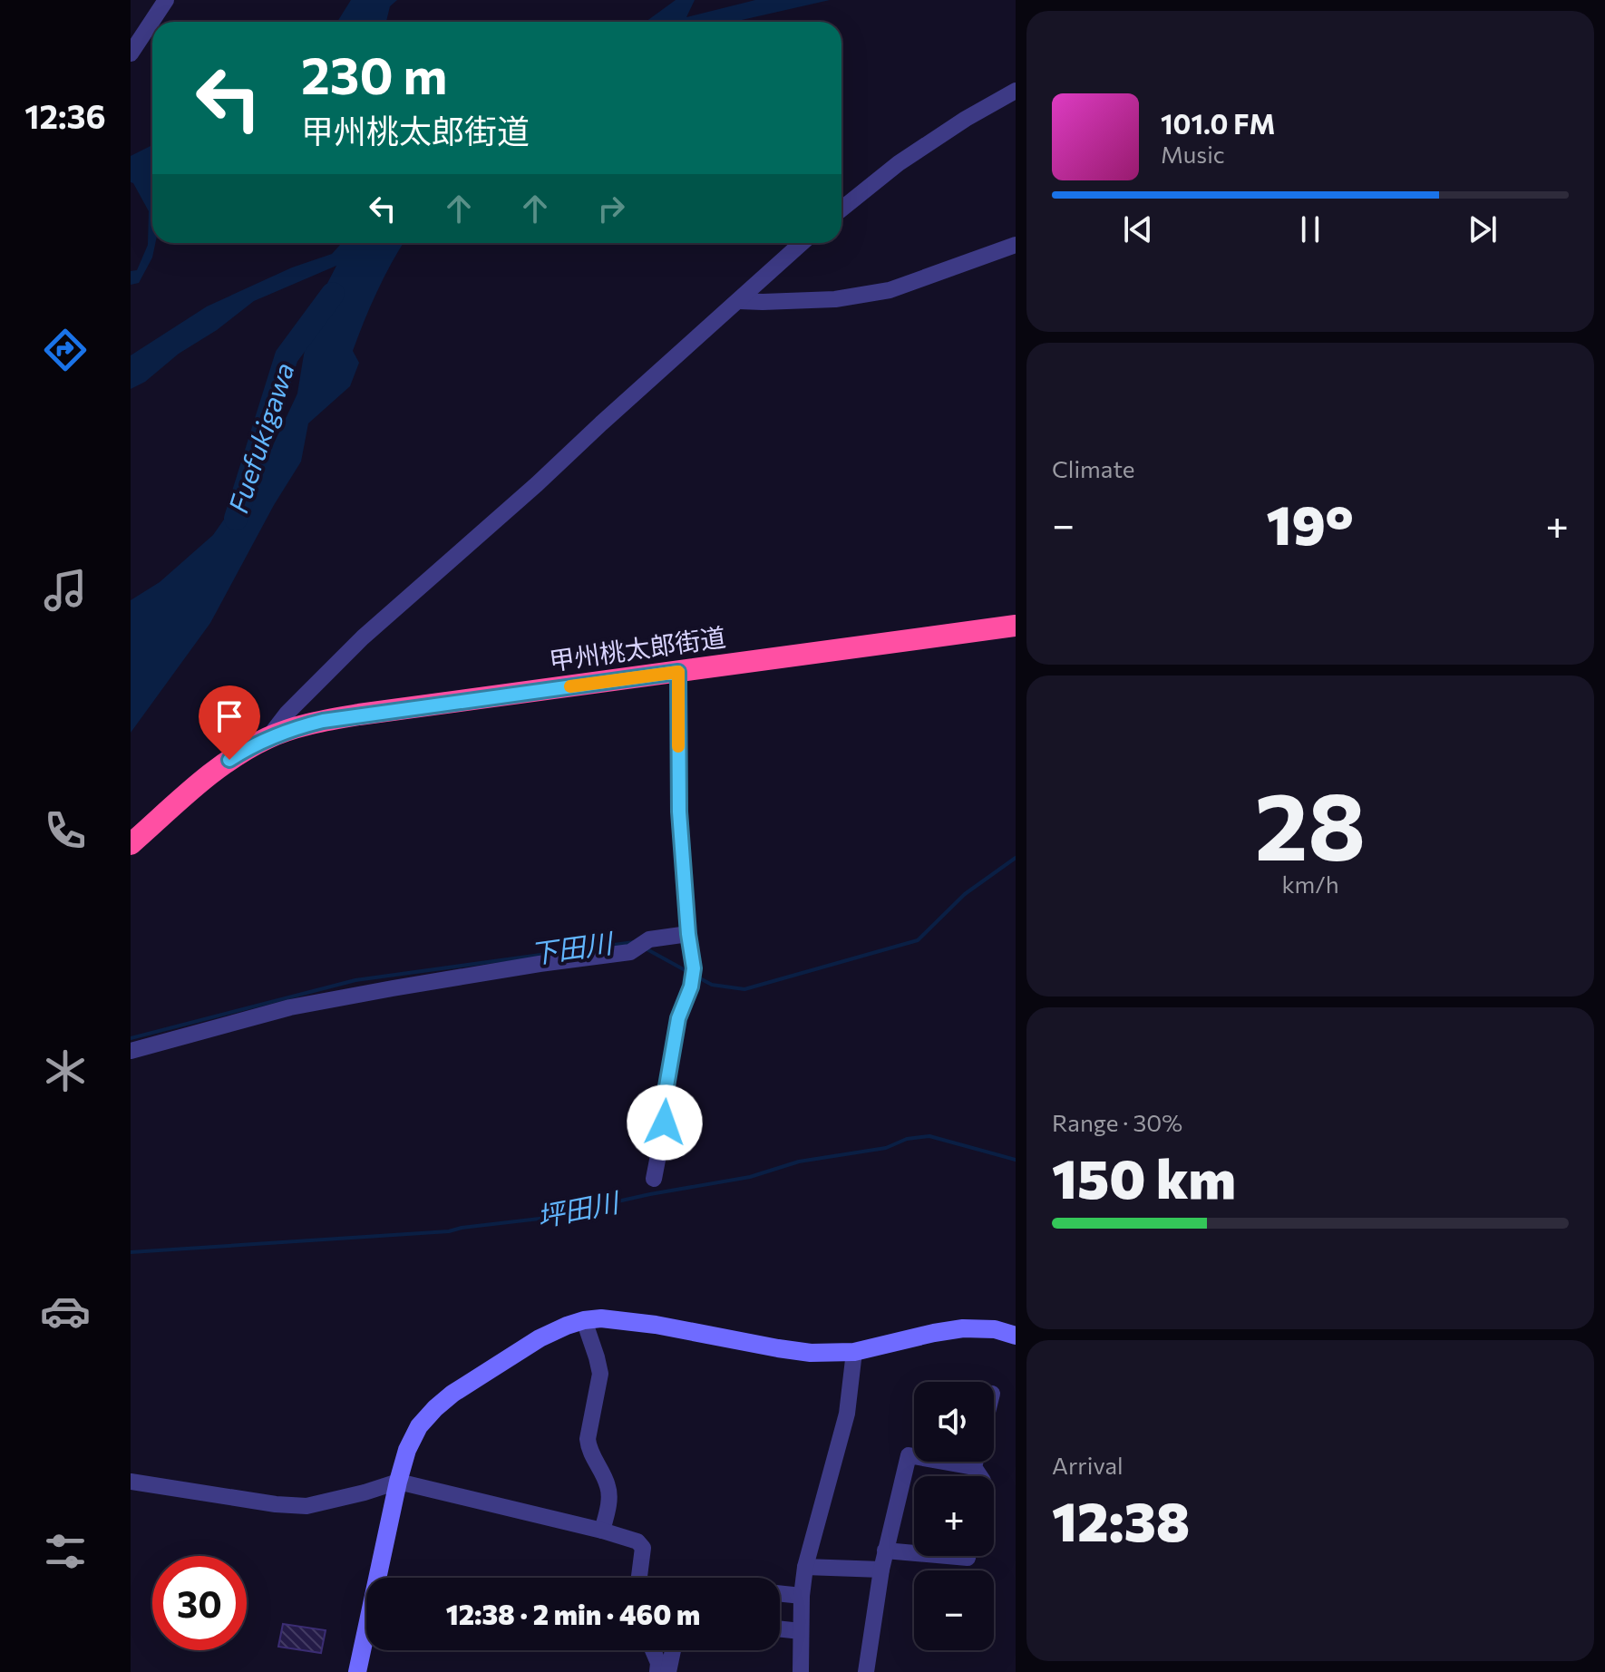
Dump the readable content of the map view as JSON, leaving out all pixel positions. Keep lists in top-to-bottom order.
{
  "streets": {
    "highway": ["甲州桃太郎街道"]
  },
  "water": ["Fuefukigawa", "下田川", "坪田川"],
  "page": {
    "tabs": "12:36",
    "turn": ["230 m", "甲州桃太郎街道"],
    "song": ["101.0 FM", "Music"],
    "tile": [
      "Climate",
      ["28", "km/h"],
      ["Range · 30%", "150 km"],
      ["Arrival", "12:38"]
    ],
    "heat": ["−", "19°", "+"],
    "map_buttons": ["+", "−"],
    "limit": "30",
    "trip": "12:38 · 2 min · 460 m"
  }
}
